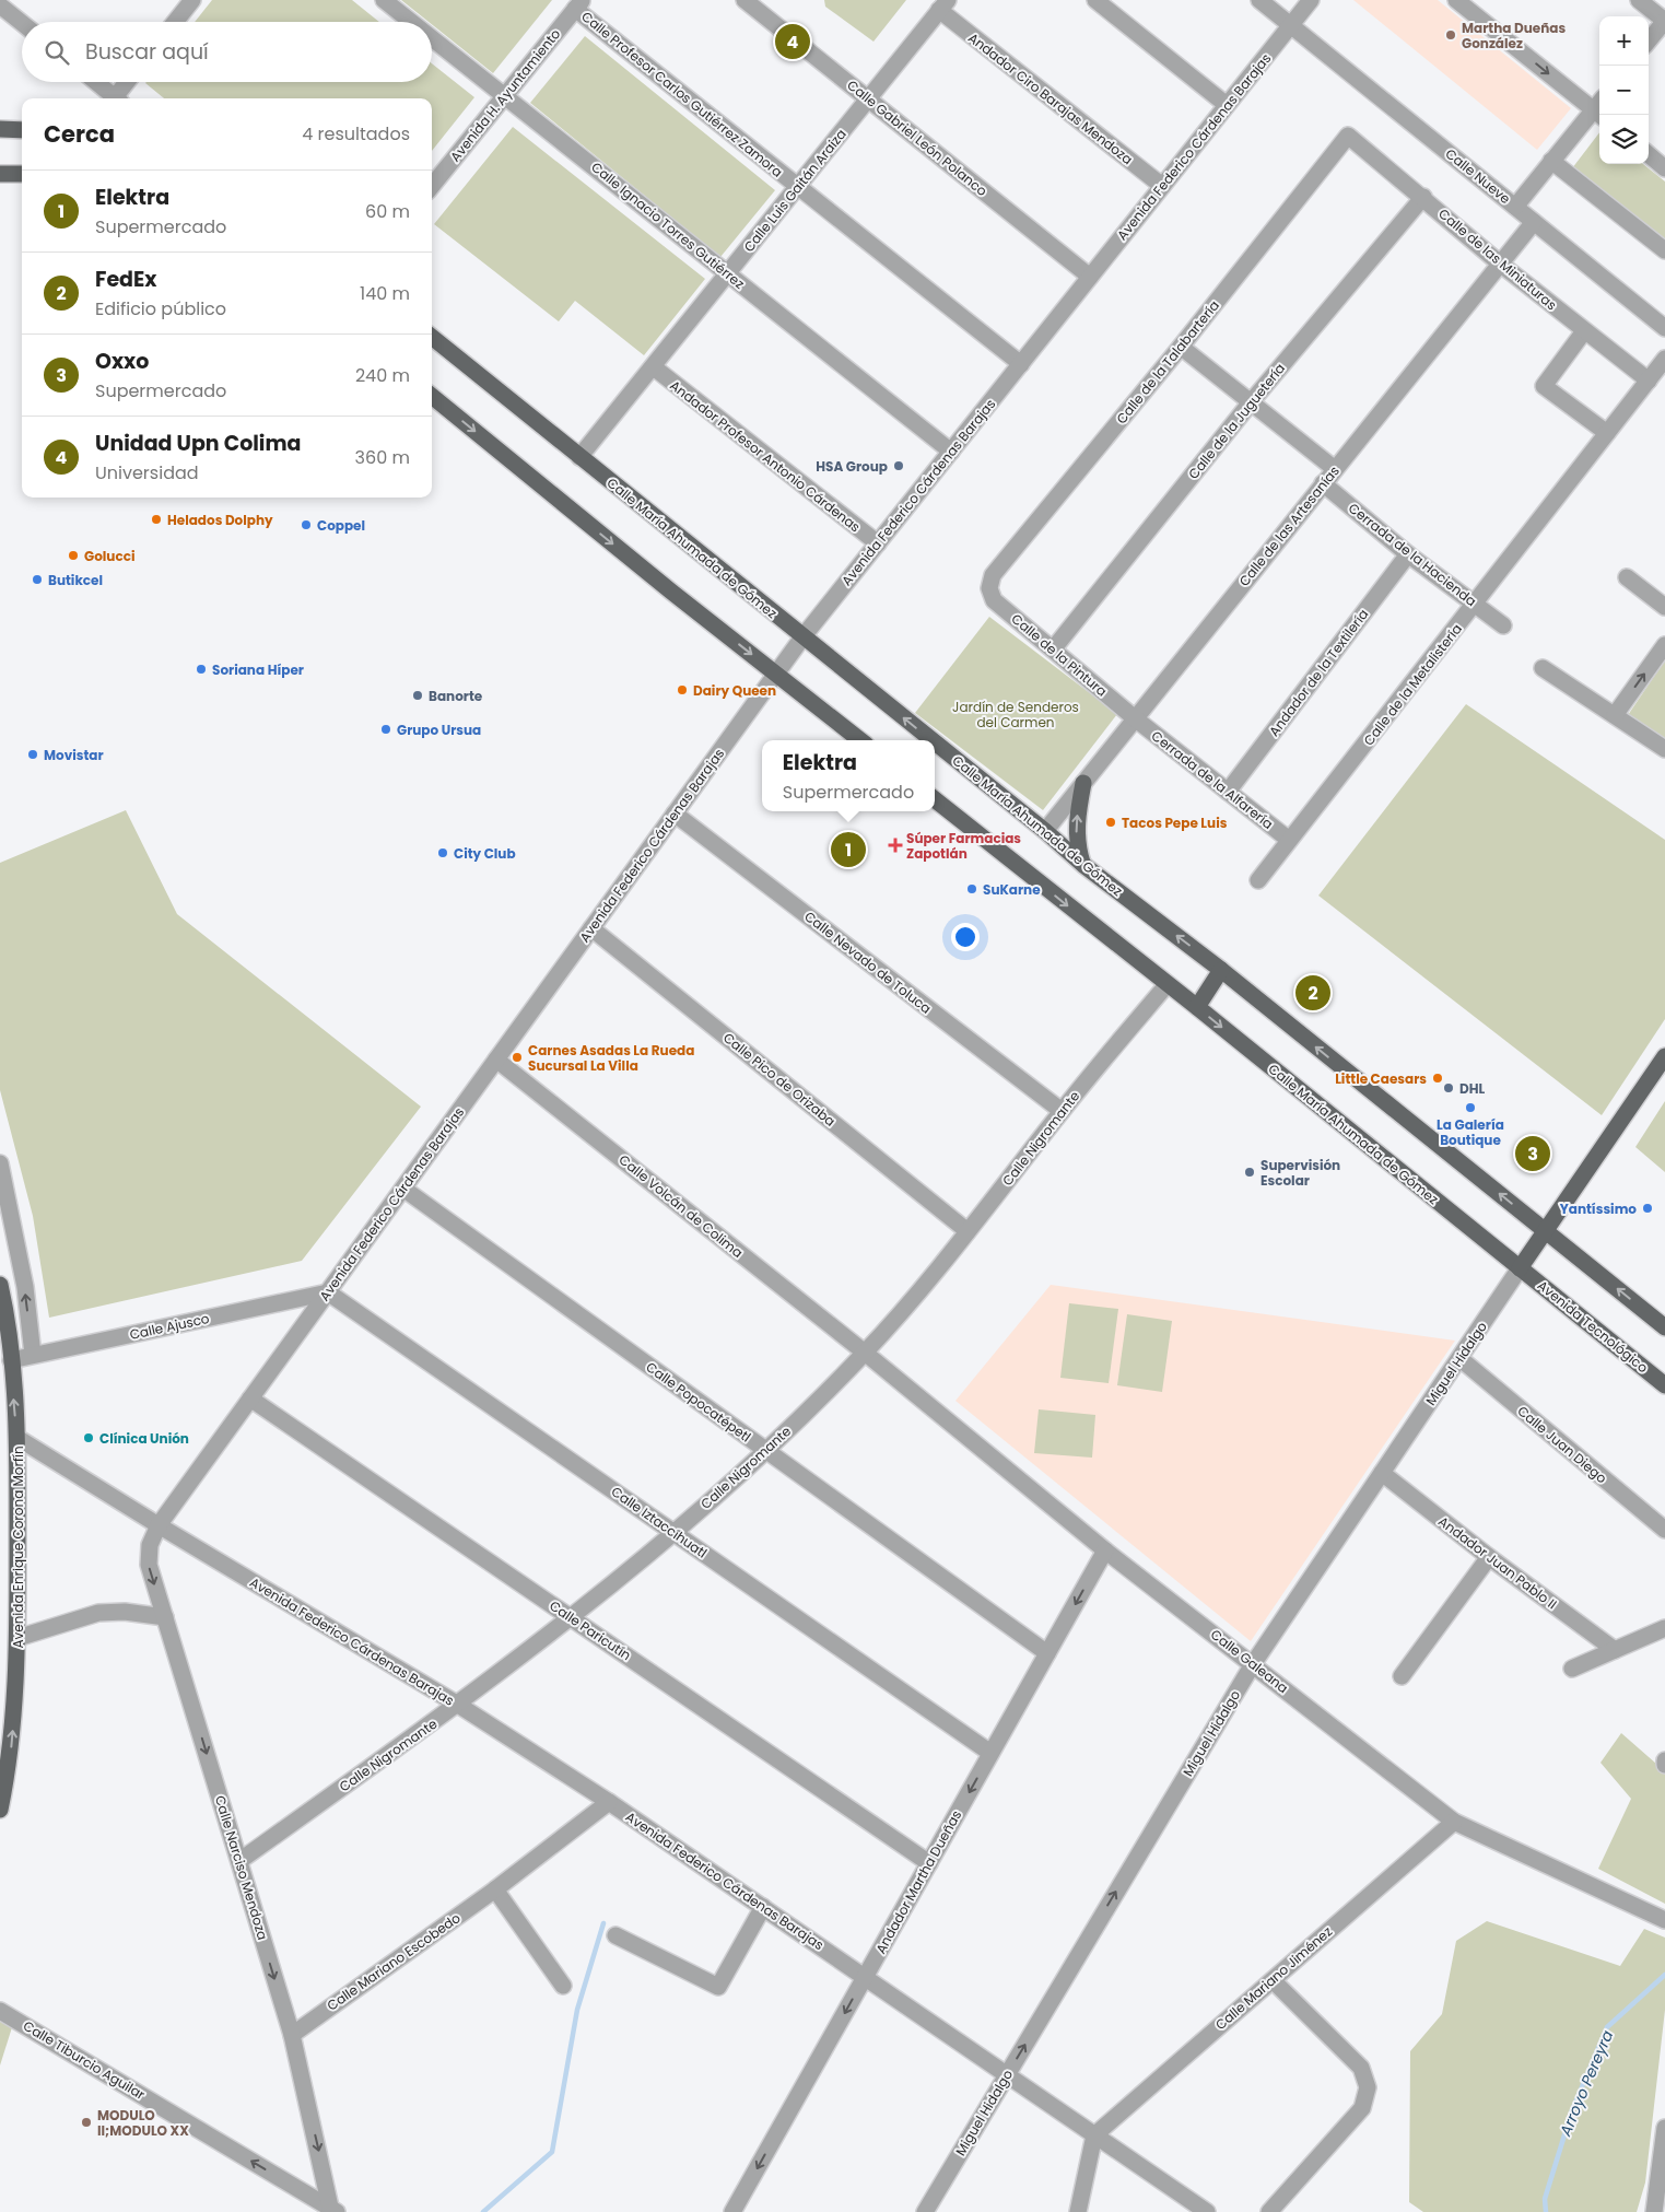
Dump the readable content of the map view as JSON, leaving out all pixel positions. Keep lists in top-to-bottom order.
{
  "streets": {
    "main road": ["Calle María Ahumada de Gómez", "Avenida Tecnológico", "Avenida Enrique Corona Morfín"],
    "street": [
      "Calle Profesor Carlos Gutiérrez Zamora",
      "Avenida H. Ayuntamiento",
      "Andador Ciro Barajas Mendoza",
      "Calle Gabriel León Polanco",
      "Avenida Federico Cárdenas Barajas",
      "Calle Nueve",
      "Calle Luis Gaitán Araiza",
      "Calle Ignacio Torres Gutiérrez",
      "Calle de las Miniaturas",
      "Calle de la Talabartería",
      "Calle de la Juguetería",
      "Andador Profesor Antonio Cárdenas",
      "Calle de las Artesanías",
      "Cerrada de la Hacienda",
      "Calle de la Pintura",
      "Andador de la Textilería",
      "Calle de la Metalistería",
      "Cerrada de la Alfarería",
      "Calle Nevado de Toluca",
      "Calle Pico de Orizaba",
      "Calle Nigromante",
      "Calle Volcán de Colima",
      "Calle Ajusco",
      "Miguel Hidalgo",
      "Calle Popocatépetl",
      "Calle Juan Diego",
      "Calle Iztaccíhuatl",
      "Andador Juan Pablo II",
      "Calle Paricutín",
      "Calle Galeana",
      "Calle Narciso Mendoza",
      "Andador Martha Dueñas",
      "Calle Mariano Escobedo",
      "Calle Mariano Jiménez",
      "Calle Tiburcio Aguilar"
    ]
  },
  "crossings": [
    ["Calle Profesor Carlos Gutiérrez Zamora", "Avenida H. Ayuntamiento"],
    ["Calle Profesor Carlos Gutiérrez Zamora", "Avenida Federico Cárdenas Barajas"],
    ["Calle Profesor Carlos Gutiérrez Zamora", "Calle Luis Gaitán Araiza"],
    ["Avenida H. Ayuntamiento", "Calle Ignacio Torres Gutiérrez"],
    ["Andador Ciro Barajas Mendoza", "Avenida Federico Cárdenas Barajas"],
    ["Andador Ciro Barajas Mendoza", "Calle Luis Gaitán Araiza"],
    ["Calle Gabriel León Polanco", "Avenida Federico Cárdenas Barajas"],
    ["Calle Gabriel León Polanco", "Calle Luis Gaitán Araiza"],
    ["Avenida Federico Cárdenas Barajas", "Calle Nueve"],
    ["Avenida Federico Cárdenas Barajas", "Calle Ignacio Torres Gutiérrez"],
    ["Avenida Federico Cárdenas Barajas", "Andador Profesor Antonio Cárdenas"],
    ["Avenida Federico Cárdenas Barajas", "Calle María Ahumada de Gómez"],
    ["Avenida Federico Cárdenas Barajas", "Calle Nevado de Toluca"],
    ["Avenida Federico Cárdenas Barajas", "Calle Pico de Orizaba"],
    ["Avenida Federico Cárdenas Barajas", "Calle Nigromante"],
    ["Avenida Federico Cárdenas Barajas", "Calle Volcán de Colima"],
    ["Avenida Federico Cárdenas Barajas", "Calle Ajusco"],
    ["Avenida Federico Cárdenas Barajas", "Miguel Hidalgo"],
    ["Avenida Federico Cárdenas Barajas", "Calle Popocatépetl"],
    ["Avenida Federico Cárdenas Barajas", "Calle Iztaccíhuatl"],
    ["Avenida Federico Cárdenas Barajas", "Calle Paricutín"],
    ["Avenida Federico Cárdenas Barajas", "Calle Narciso Mendoza"],
    ["Avenida Federico Cárdenas Barajas", "Andador Martha Dueñas"],
    ["Avenida Federico Cárdenas Barajas", "Calle Mariano Escobedo"],
    ["Avenida Federico Cárdenas Barajas", "Calle Mariano Jiménez"],
    ["Calle Nueve", "Calle de las Artesanías"],
    ["Calle Luis Gaitán Araiza", "Calle Ignacio Torres Gutiérrez"],
    ["Calle Luis Gaitán Araiza", "Andador Profesor Antonio Cárdenas"],
    ["Calle Luis Gaitán Araiza", "Calle María Ahumada de Gómez"],
    ["Calle de las Miniaturas", "Calle de la Talabartería"],
    ["Calle de las Miniaturas", "Calle de la Juguetería"],
    ["Calle de las Miniaturas", "Calle de las Artesanías"],
    ["Calle de las Miniaturas", "Calle de la Metalistería"],
    ["Calle de la Talabartería", "Calle de la Pintura"],
    ["Calle de la Juguetería", "Calle de la Pintura"],
    ["Calle de las Artesanías", "Calle María Ahumada de Gómez"],
    ["Calle de las Artesanías", "Cerrada de la Hacienda"],
    ["Calle de las Artesanías", "Calle de la Pintura"],
    ["Calle de las Artesanías", "Cerrada de la Alfarería"],
    ["Calle María Ahumada de Gómez", "Calle Nigromante"],
    ["Calle María Ahumada de Gómez", "Avenida Tecnológico"],
    ["Calle María Ahumada de Gómez", "Miguel Hidalgo"],
    ["Cerrada de la Hacienda", "Andador de la Textilería"],
    ["Cerrada de la Hacienda", "Calle de la Metalistería"],
    ["Calle de la Pintura", "Cerrada de la Alfarería"],
    ["Andador de la Textilería", "Cerrada de la Alfarería"],
    ["Calle de la Metalistería", "Cerrada de la Alfarería"],
    ["Calle Nevado de Toluca", "Calle Nigromante"],
    ["Calle Pico de Orizaba", "Calle Nigromante"],
    ["Calle Nigromante", "Calle Volcán de Colima"],
    ["Calle Nigromante", "Calle Popocatépetl"],
    ["Calle Nigromante", "Calle Iztaccíhuatl"],
    ["Calle Nigromante", "Calle Paricutín"],
    ["Calle Nigromante", "Calle Galeana"],
    ["Calle Nigromante", "Calle Narciso Mendoza"],
    ["Calle Volcán de Colima", "Calle Galeana"],
    ["Calle Ajusco", "Calle Iztaccíhuatl"],
    ["Calle Ajusco", "Avenida Enrique Corona Morfín"],
    ["Avenida Tecnológico", "Miguel Hidalgo"],
    ["Miguel Hidalgo", "Calle Juan Diego"],
    ["Miguel Hidalgo", "Andador Juan Pablo II"],
    ["Miguel Hidalgo", "Calle Galeana"],
    ["Calle Popocatépetl", "Andador Martha Dueñas"],
    ["Calle Iztaccíhuatl", "Andador Martha Dueñas"],
    ["Calle Paricutín", "Andador Martha Dueñas"],
    ["Calle Galeana", "Andador Martha Dueñas"],
    ["Calle Galeana", "Calle Mariano Jiménez"],
    ["Calle Narciso Mendoza", "Calle Mariano Escobedo"],
    ["Calle Narciso Mendoza", "Calle Tiburcio Aguilar"]
  ],
  "one_way": [
    "Miguel Hidalgo",
    "Avenida Enrique Corona Morfín",
    "Calle Narciso Mendoza",
    "Andador Martha Dueñas",
    "Calle Tiburcio Aguilar"
  ],
  "water": ["Arroyo Pereyra"],
  "parks": ["Jardín de Senderos del Carmen"],
  "places": {
    "other": [
      "Martha Dueñas González",
      "HSA Group",
      "Helados Dolphy",
      "Coppel",
      "Golucci",
      "Butikcel",
      "Soriana Híper",
      "Dairy Queen",
      "Banorte",
      "Grupo Ursua",
      "Movistar",
      "Tacos Pepe Luis",
      "City Club",
      "SuKarne",
      "Carnes Asadas La Rueda Sucursal La Villa",
      "Little Caesars",
      "DHL",
      "La Galería Boutique",
      "Supervisión Escolar",
      "Yantíssimo",
      "Clínica Unión",
      "MODULO II;MODULO XX"
    ],
    "health": ["Súper Farmacias Zapotlán"]
  },
  "page": {
    "map_buttons": ["+", "−"],
    "pins": [
      "4",
      "1",
      "2",
      "3"
    ],
    "search": "Buscar aquí",
    "heading": ["Cerca", "4 resultados"],
    "list": [
      {
        "mark": "1",
        "name": "Elektra",
        "note": "Supermercado",
        "value": "60 m"
      },
      {
        "mark": "2",
        "name": "FedEx",
        "note": "Edificio público",
        "value": "140 m"
      },
      {
        "mark": "3",
        "name": "Oxxo",
        "note": "Supermercado",
        "value": "240 m"
      },
      {
        "mark": "4",
        "name": "Unidad Upn Colima",
        "note": "Universidad",
        "value": "360 m"
      }
    ],
    "popup": ["Elektra", "Supermercado"]
  }
}
